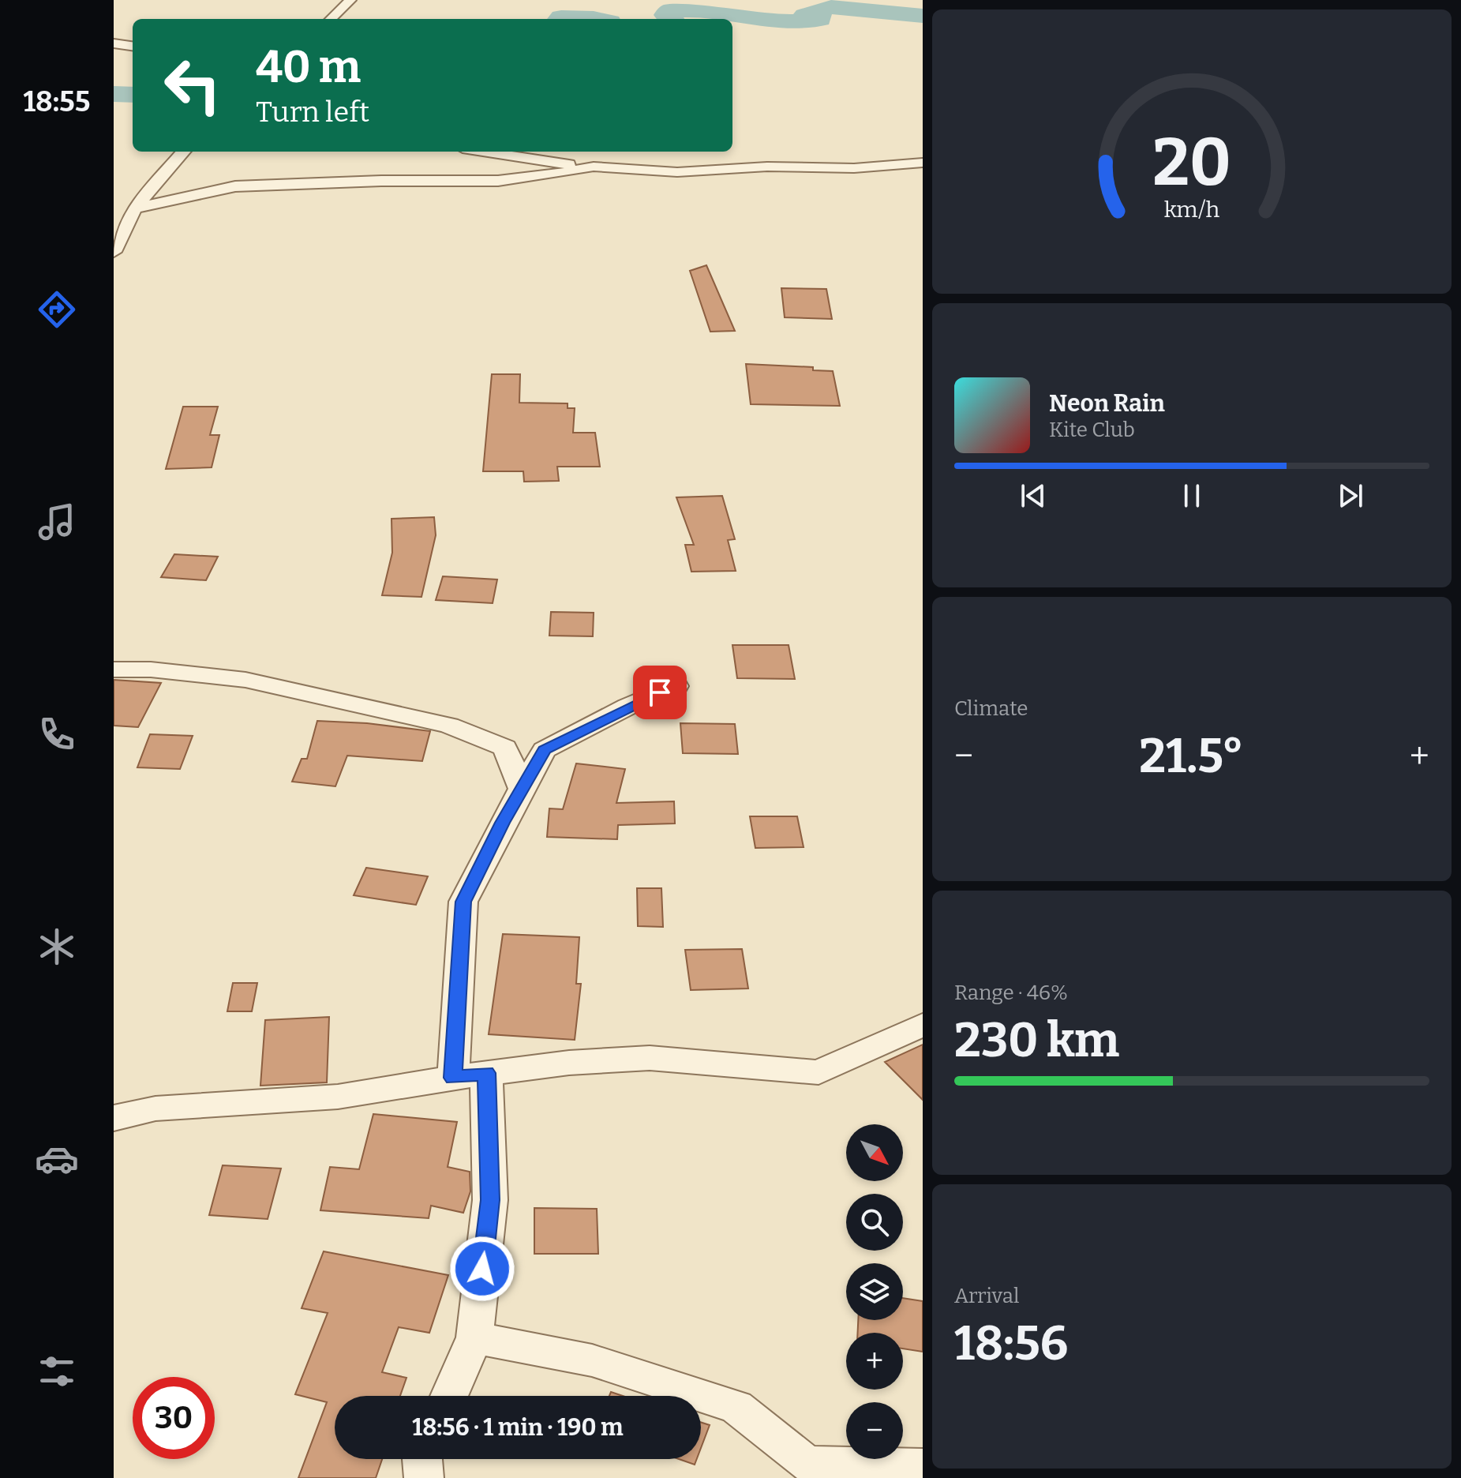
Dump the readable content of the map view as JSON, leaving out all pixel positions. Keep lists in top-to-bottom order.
{
  "north": "bottom right",
  "page": {
    "tabs": "18:55",
    "turn": ["40 m", "Turn left"],
    "song": ["Neon Rain", "Kite Club"],
    "tile": [
      "Climate",
      ["Range · 46%", "230 km"],
      ["Arrival", "18:56"]
    ],
    "heat": ["−", "21.5°", "+"],
    "map_buttons": ["+", "−"],
    "limit": "30",
    "trip": "18:56 · 1 min · 190 m",
    "gauge": ["20", "km/h"]
  }
}
